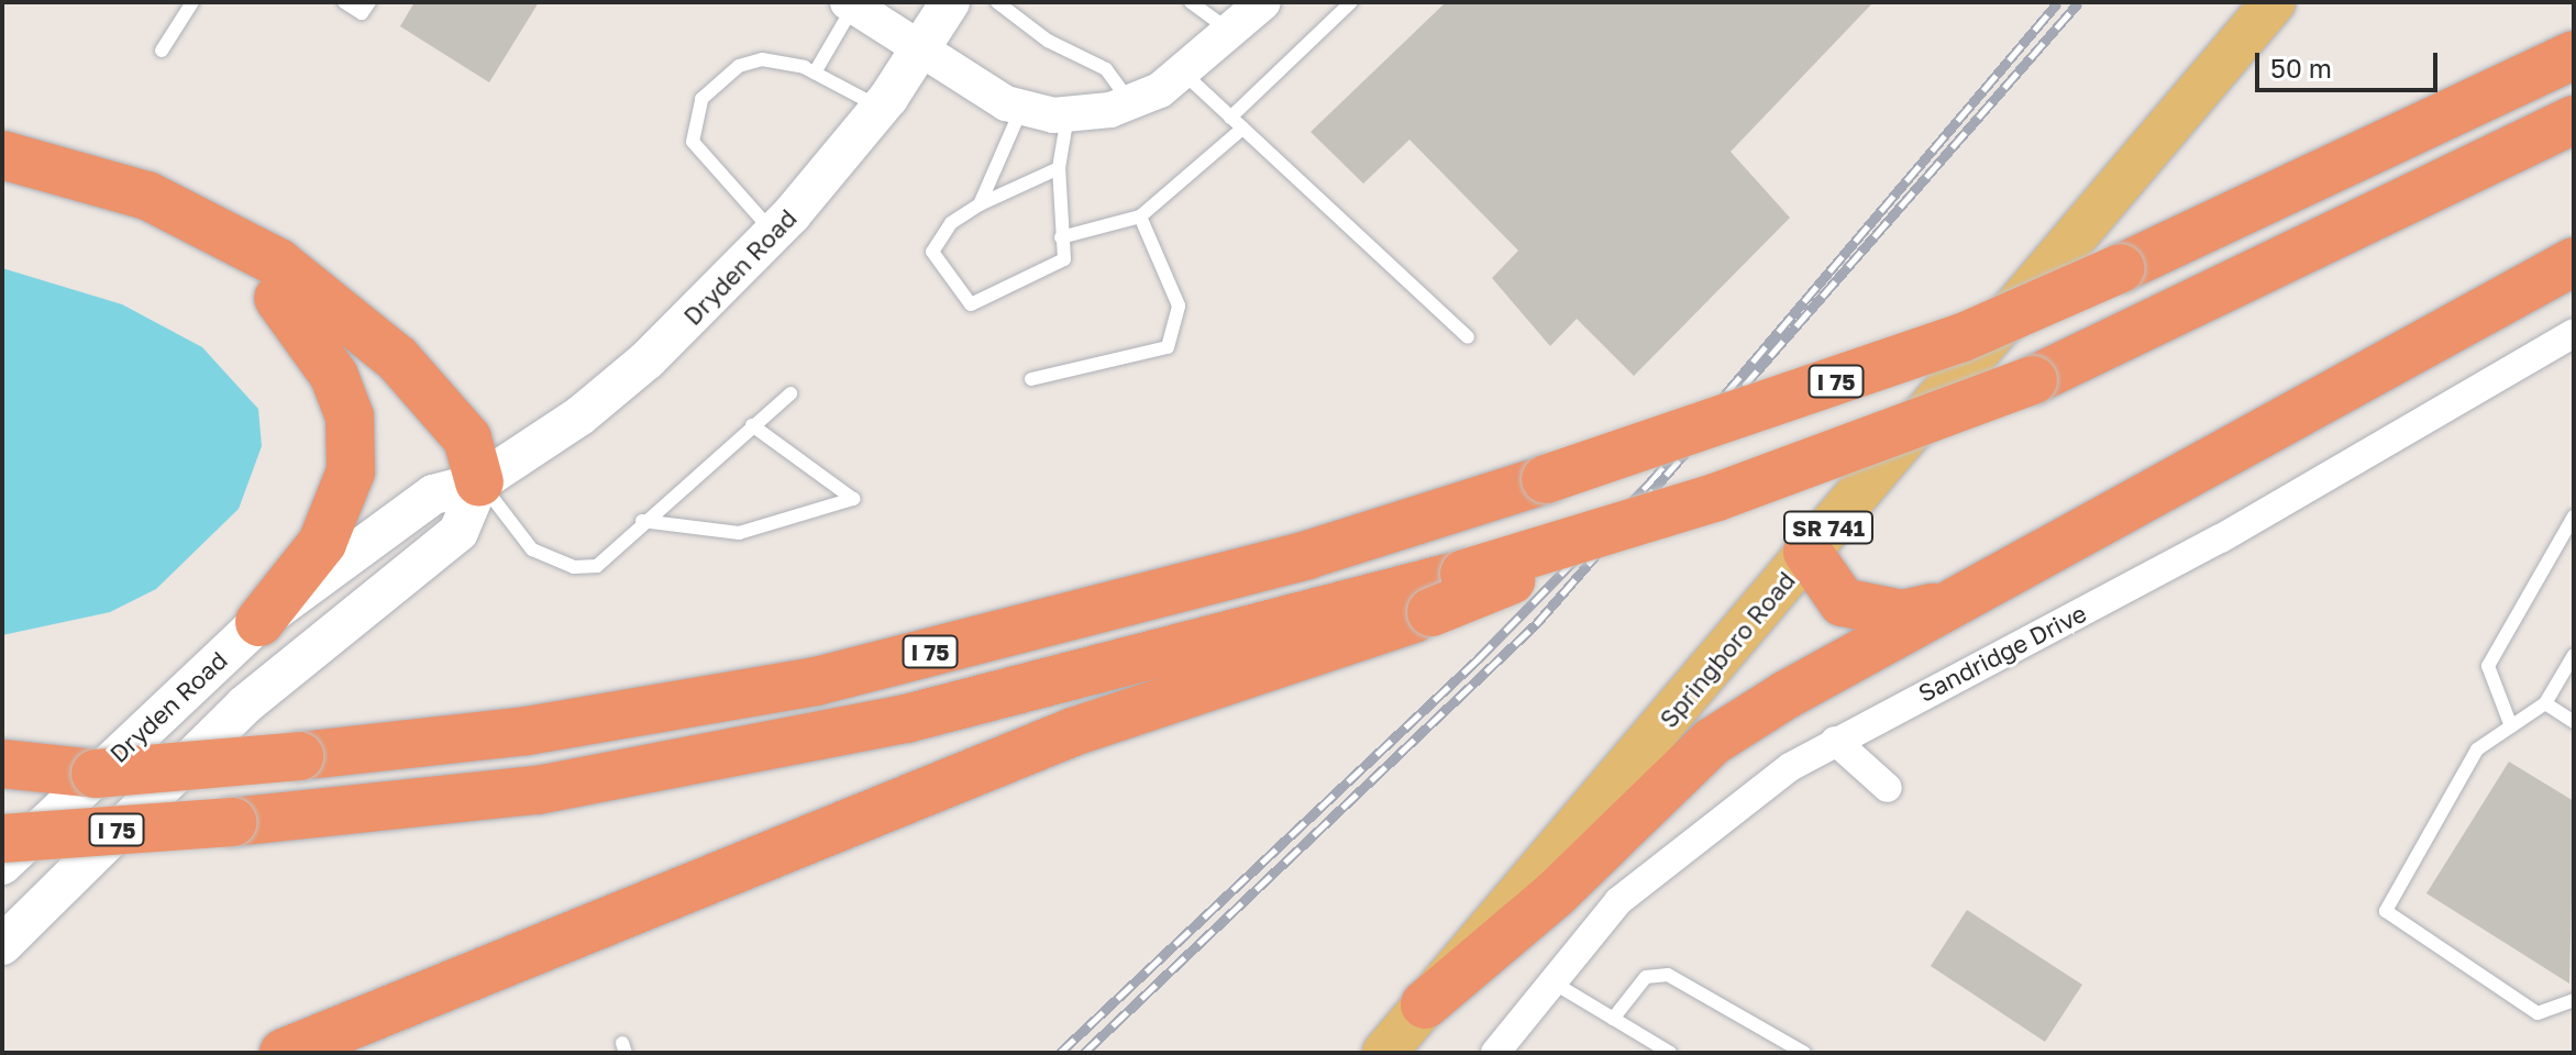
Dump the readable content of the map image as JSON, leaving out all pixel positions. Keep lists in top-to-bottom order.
{
  "streets": {
    "highway": ["I 75"],
    "main road": ["Dryden Road", "SR 741", "Springboro Road"],
    "street": ["Sandridge Drive"]
  },
  "scale_bar": "50 m"
}
